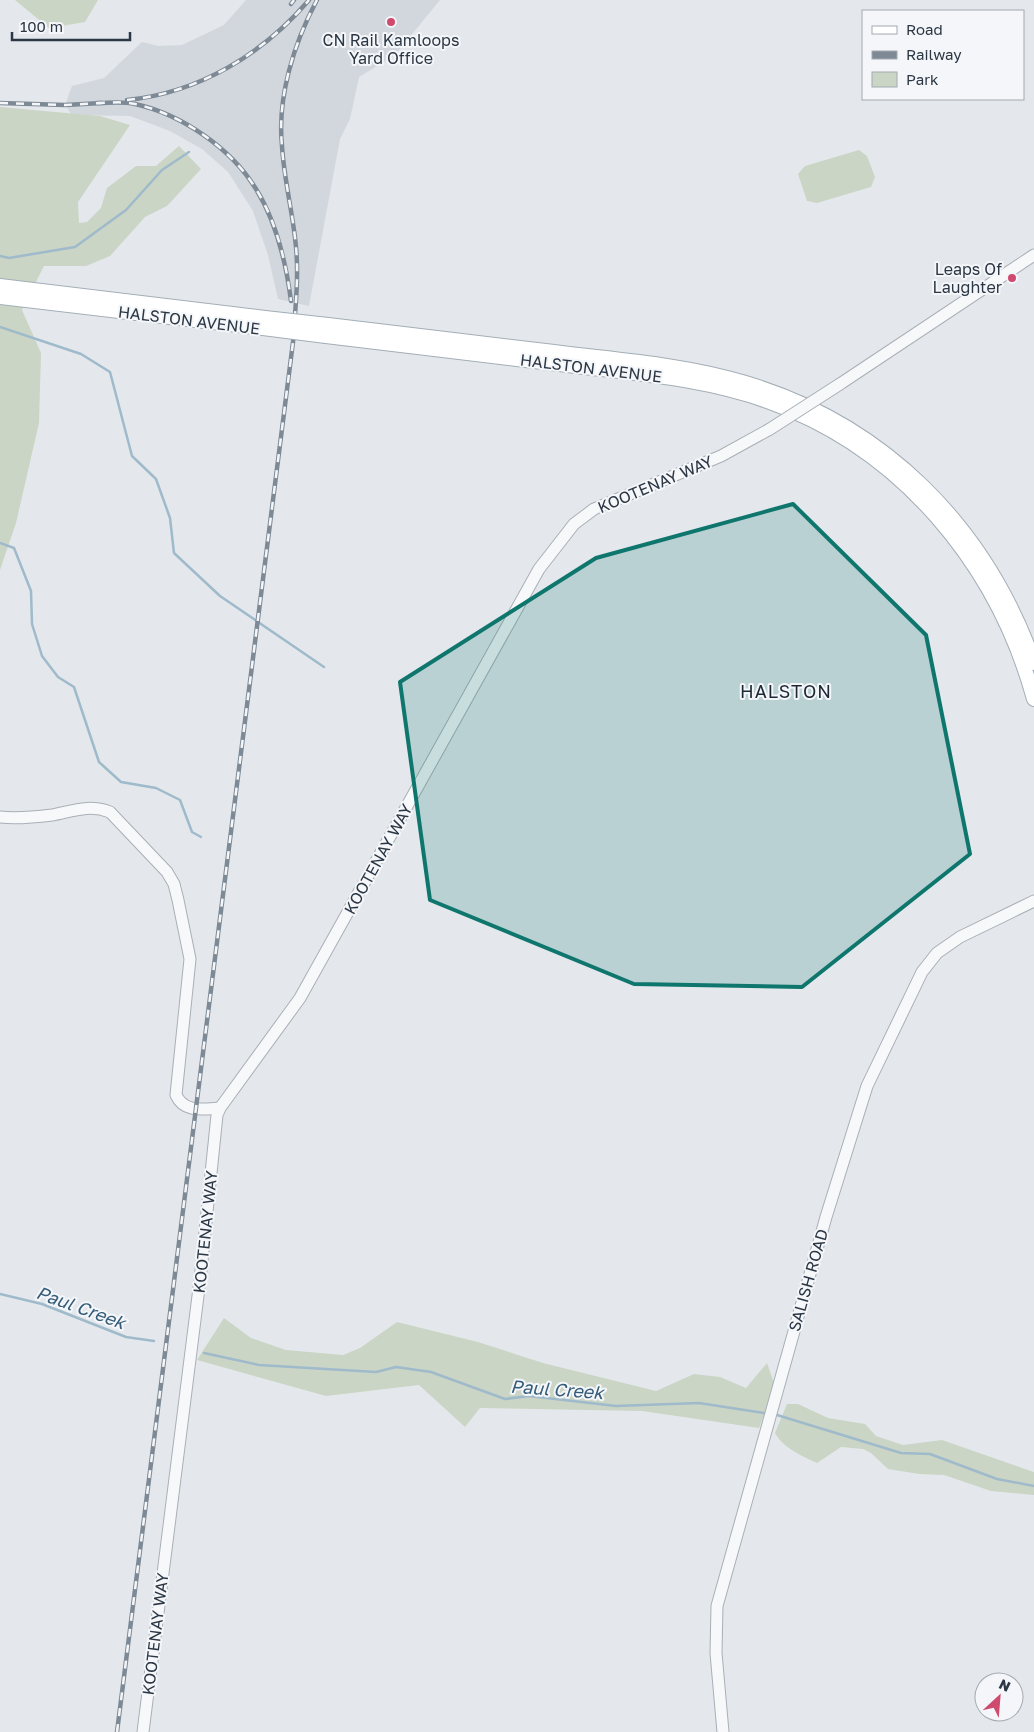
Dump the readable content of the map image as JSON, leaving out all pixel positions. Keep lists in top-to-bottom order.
{
  "streets": {
    "main road": ["HALSTON AVENUE"],
    "street": ["KOOTENAY WAY", "SALISH ROAD"]
  },
  "districts": ["HALSTON"],
  "water": ["Paul Creek"],
  "places": ["CN Rail Kamloops Yard Office", "Leaps Of Laughter"],
  "legend": ["Road", "Railway", "Park"],
  "scale_bar": "100 m",
  "north": "top right"
}
